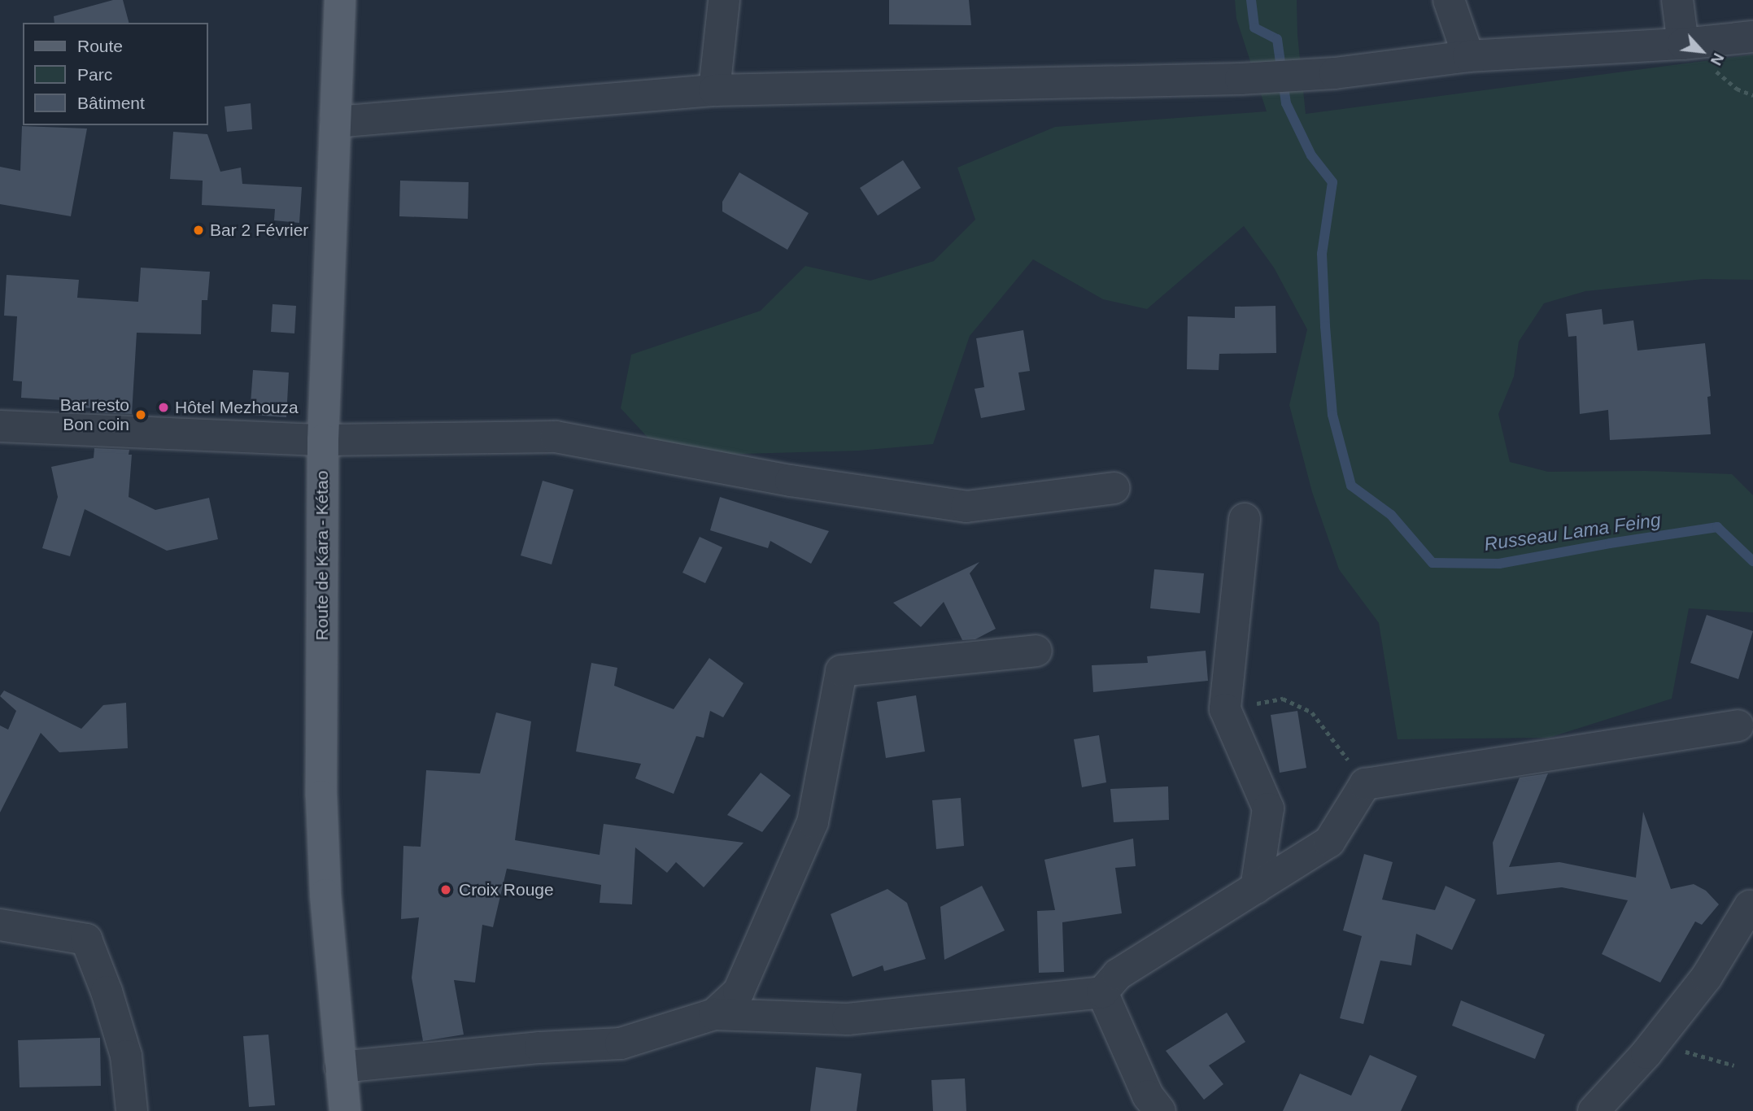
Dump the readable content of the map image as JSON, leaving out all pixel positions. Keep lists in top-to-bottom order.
{
  "streets": {
    "main road": ["Route de Kara - Kétao"]
  },
  "water": ["Russeau Lama Feing"],
  "places": [
    "Bar 2 Février",
    "Hôtel Mezhouza",
    "Bar resto Bon coin",
    "Croix Rouge"
  ],
  "legend": ["Route", "Parc", "Bâtiment"],
  "north": "bottom right"
}
